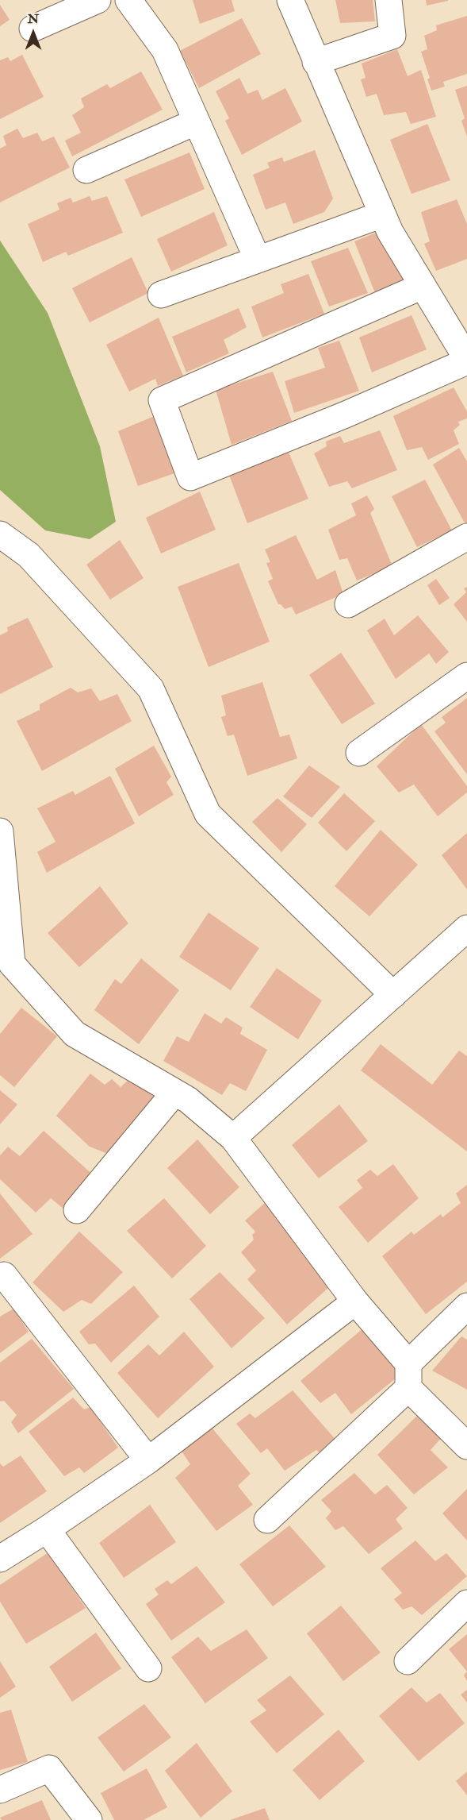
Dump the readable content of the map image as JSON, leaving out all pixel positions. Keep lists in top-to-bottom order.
{
  "north": "top"
}
